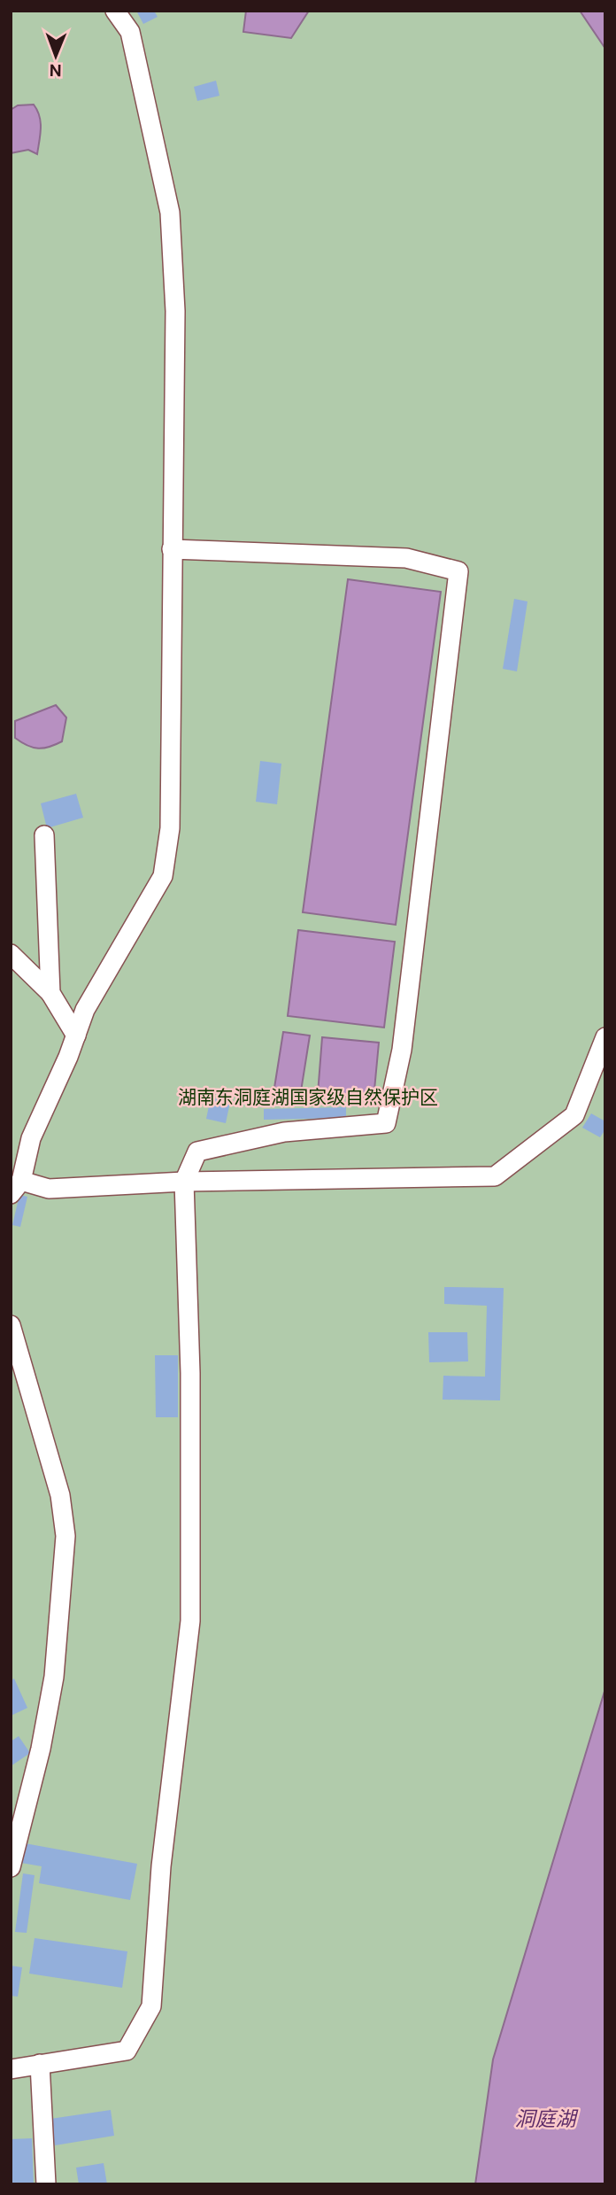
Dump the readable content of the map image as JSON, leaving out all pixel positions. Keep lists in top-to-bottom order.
{
  "water": ["洞庭湖"],
  "parks": ["湖南东洞庭湖国家级自然保护区"],
  "north": "bottom"
}
